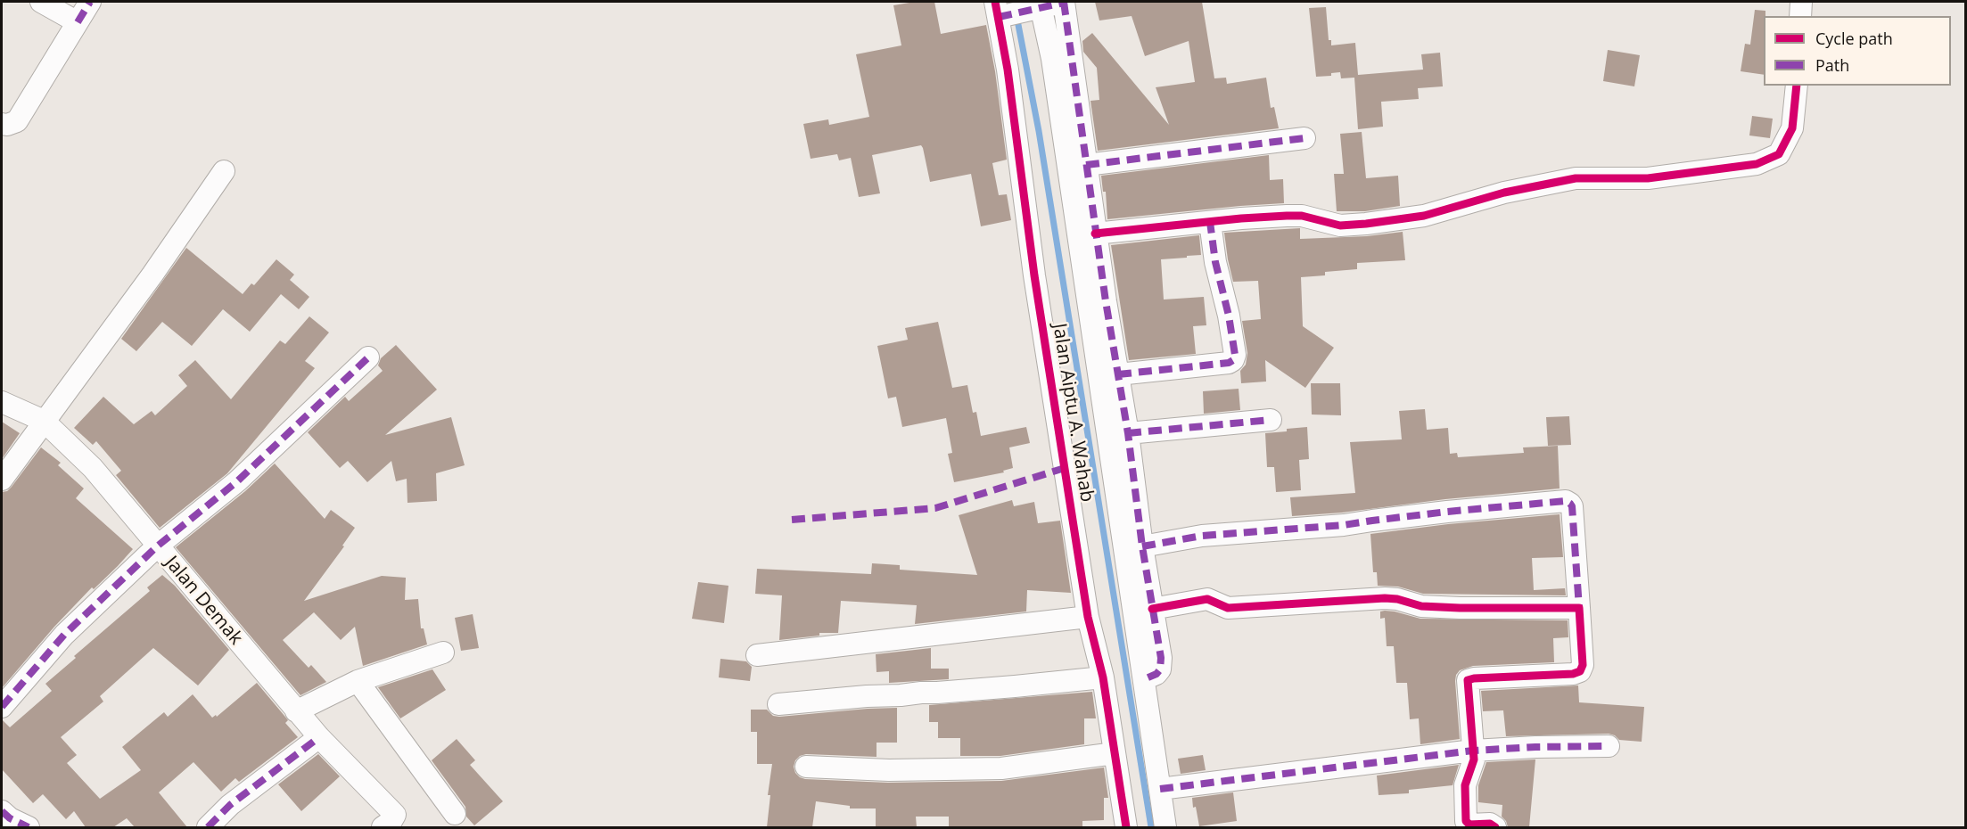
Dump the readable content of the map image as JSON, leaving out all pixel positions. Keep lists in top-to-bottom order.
{
  "streets": {
    "street": ["Jalan Aiptu A. Wahab", "Jalan Demak"]
  },
  "legend": ["Cycle path", "Path"]
}
